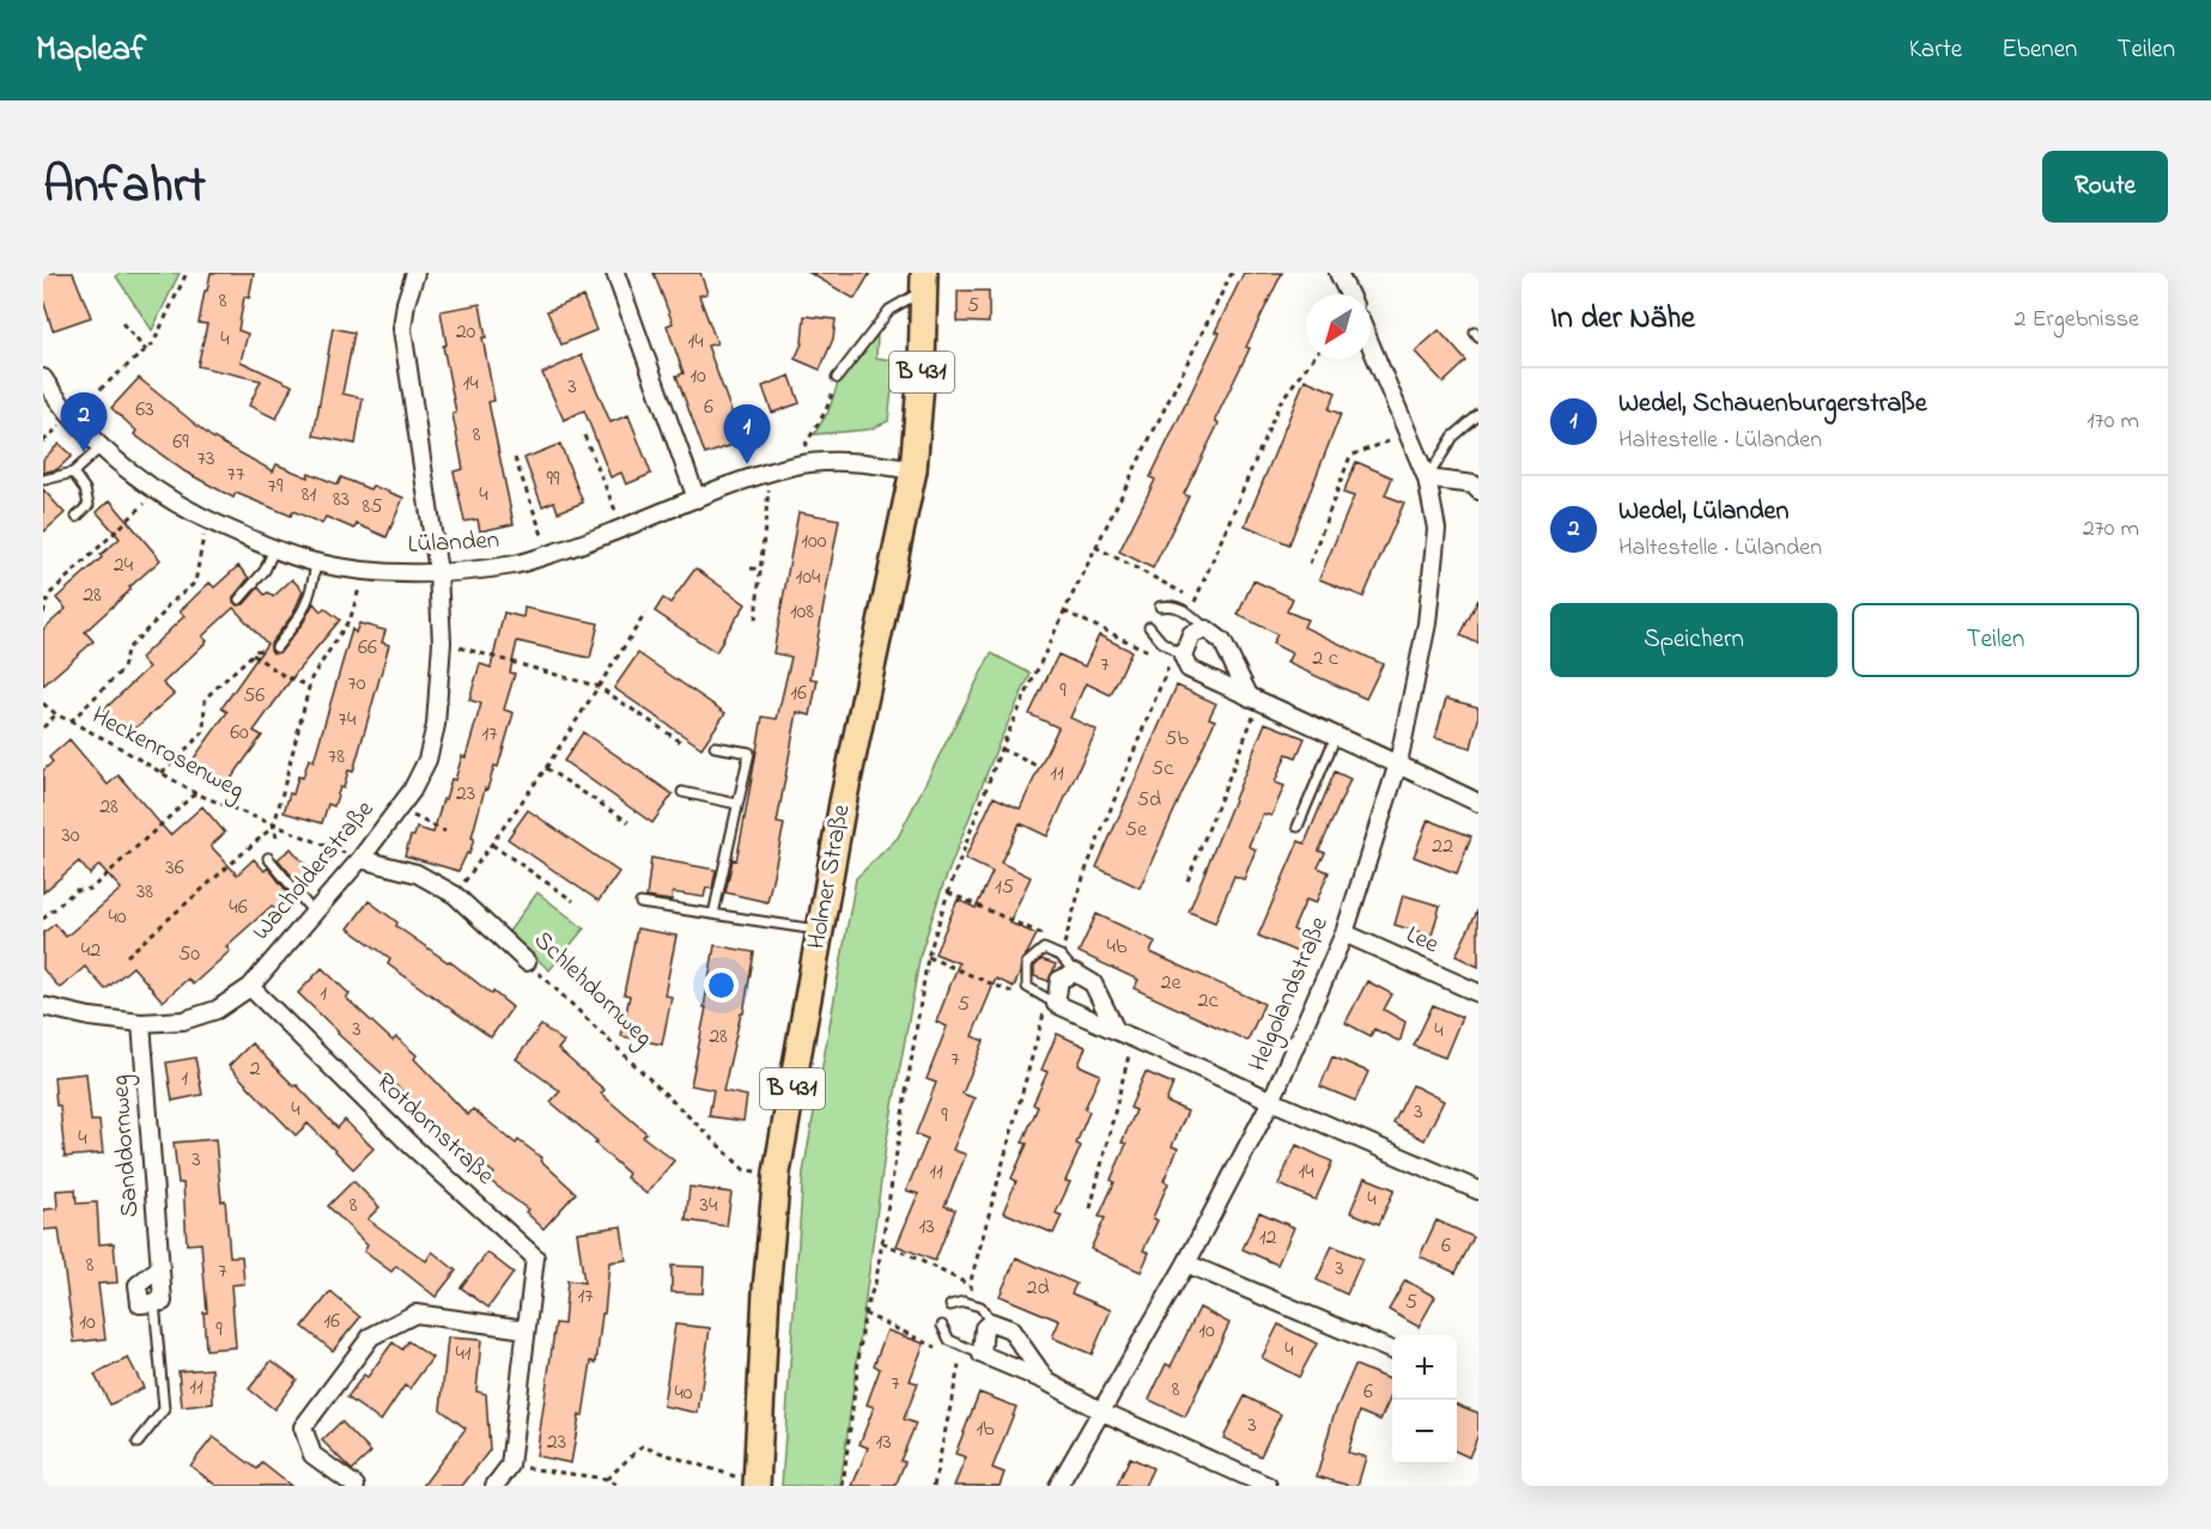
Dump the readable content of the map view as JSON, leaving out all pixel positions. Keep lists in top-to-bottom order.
{
  "streets": {
    "main road": ["B 431", "Holmer Straße"],
    "street": [
      "Lülanden",
      "Wacholderstraße",
      "Lee",
      "Schlehdornweg",
      "Helgolandstraße",
      "Rotdornstraße",
      "Sanddornweg"
    ],
    "path": ["Heckenrosenweg"]
  },
  "crossings": [
    ["Lülanden", "Wacholderstraße"],
    ["Lülanden", "Holmer Straße"],
    ["Heckenrosenweg", "Wacholderstraße"],
    ["Heckenrosenweg", "Schlehdornweg"],
    ["Wacholderstraße", "Schlehdornweg"],
    ["Wacholderstraße", "Rotdornstraße"],
    ["Wacholderstraße", "Sanddornweg"],
    ["Holmer Straße", "Schlehdornweg"],
    ["Lee", "Helgolandstraße"]
  ],
  "house_numbers": [
    "8",
    "5",
    "20",
    "4",
    "14",
    "10",
    "14",
    "3",
    "6",
    "63",
    "8",
    "69",
    "73",
    "77",
    "99",
    "79",
    "81",
    "4",
    "83",
    "85",
    "100",
    "24",
    "104",
    "28",
    "108",
    "66",
    "2 c",
    "7",
    "70",
    "9",
    "16",
    "56",
    "74",
    "60",
    "17",
    "5b",
    "78",
    "5c",
    "11",
    "23",
    "5d",
    "28",
    "5e",
    "30",
    "22",
    "36",
    "15",
    "38",
    "46",
    "40",
    "4b",
    "42",
    "50",
    "2e",
    "1",
    "2c",
    "5",
    "3",
    "4",
    "28",
    "7",
    "2",
    "1",
    "4",
    "3",
    "9",
    "4",
    "3",
    "11",
    "14",
    "4",
    "8",
    "34",
    "13",
    "12",
    "6",
    "8",
    "3",
    "7",
    "2d",
    "17",
    "5",
    "16",
    "10",
    "9",
    "10",
    "4",
    "41",
    "7",
    "11",
    "8",
    "6",
    "40",
    "3",
    "1b",
    "23",
    "13"
  ],
  "north": "bottom left",
  "page": {
    "header": "Mapleaf",
    "nav": ["Karte", "Ebenen", "Teilen"],
    "title": "Anfahrt",
    "buttons": [
      "Route",
      ["Speichern", "Teilen"]
    ],
    "heading": ["In der Nähe", "2 Ergebnisse"],
    "list": [
      {
        "mark": "1",
        "name": "Wedel, Schauenburgerstraße",
        "note": "Haltestelle · Lülanden",
        "value": "170 m"
      },
      {
        "mark": "2",
        "name": "Wedel, Lülanden",
        "note": "Haltestelle · Lülanden",
        "value": "270 m"
      }
    ],
    "pins": ["2", "1"],
    "map_buttons": ["+", "−"]
  }
}
